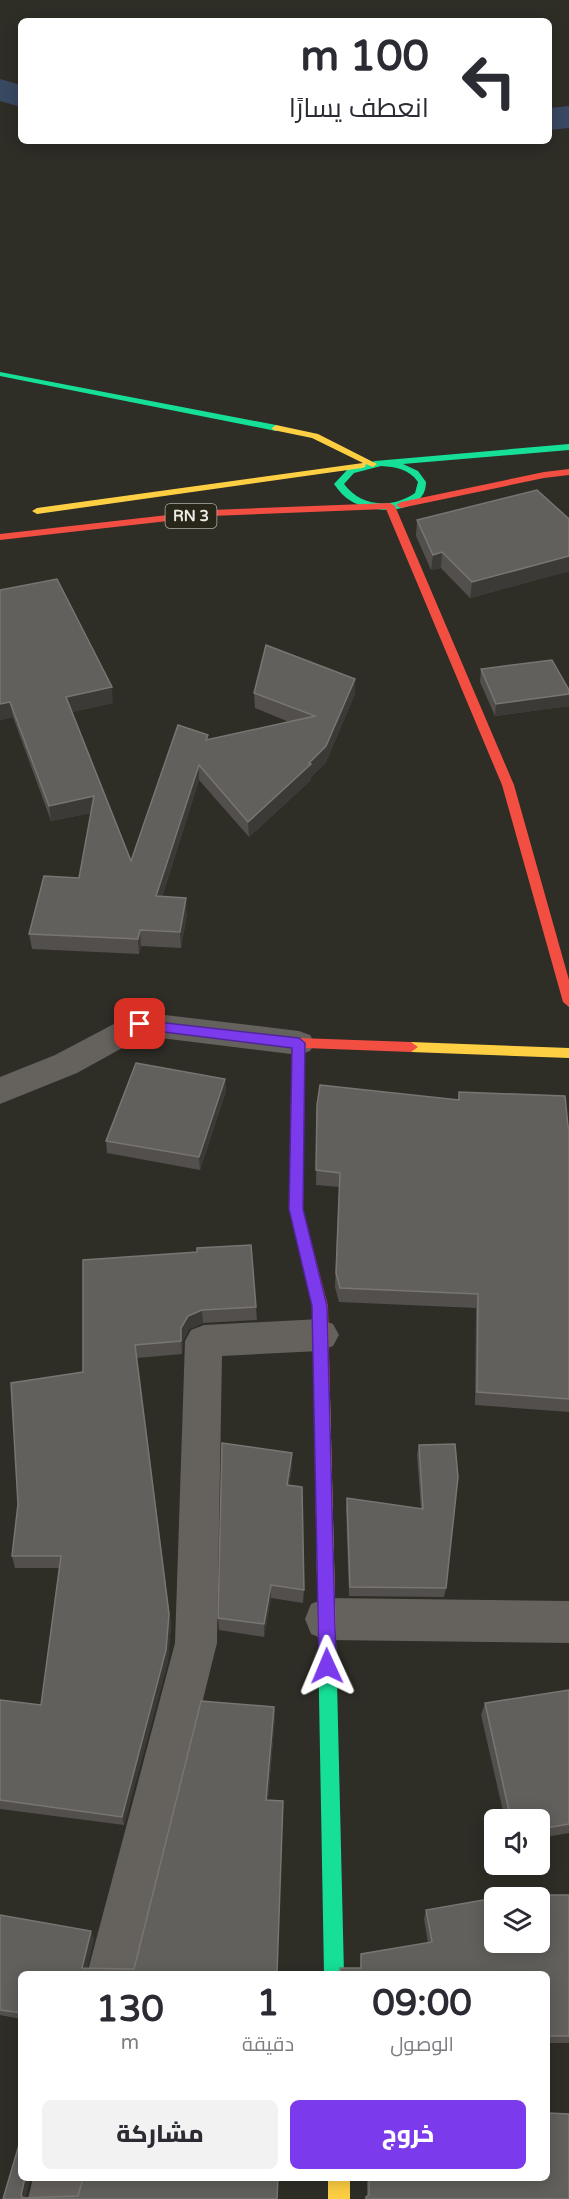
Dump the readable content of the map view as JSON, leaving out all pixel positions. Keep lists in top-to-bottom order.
{
  "streets": {
    "main road": ["RN 3"]
  },
  "page": {
    "turn": ["100 m", "انعطف يسارًا"],
    "eta": [
      "09:00",
      "الوصول",
      "1",
      "دقيقة",
      "130",
      "m"
    ],
    "buttons": ["خروج", "مشاركة"]
  }
}
